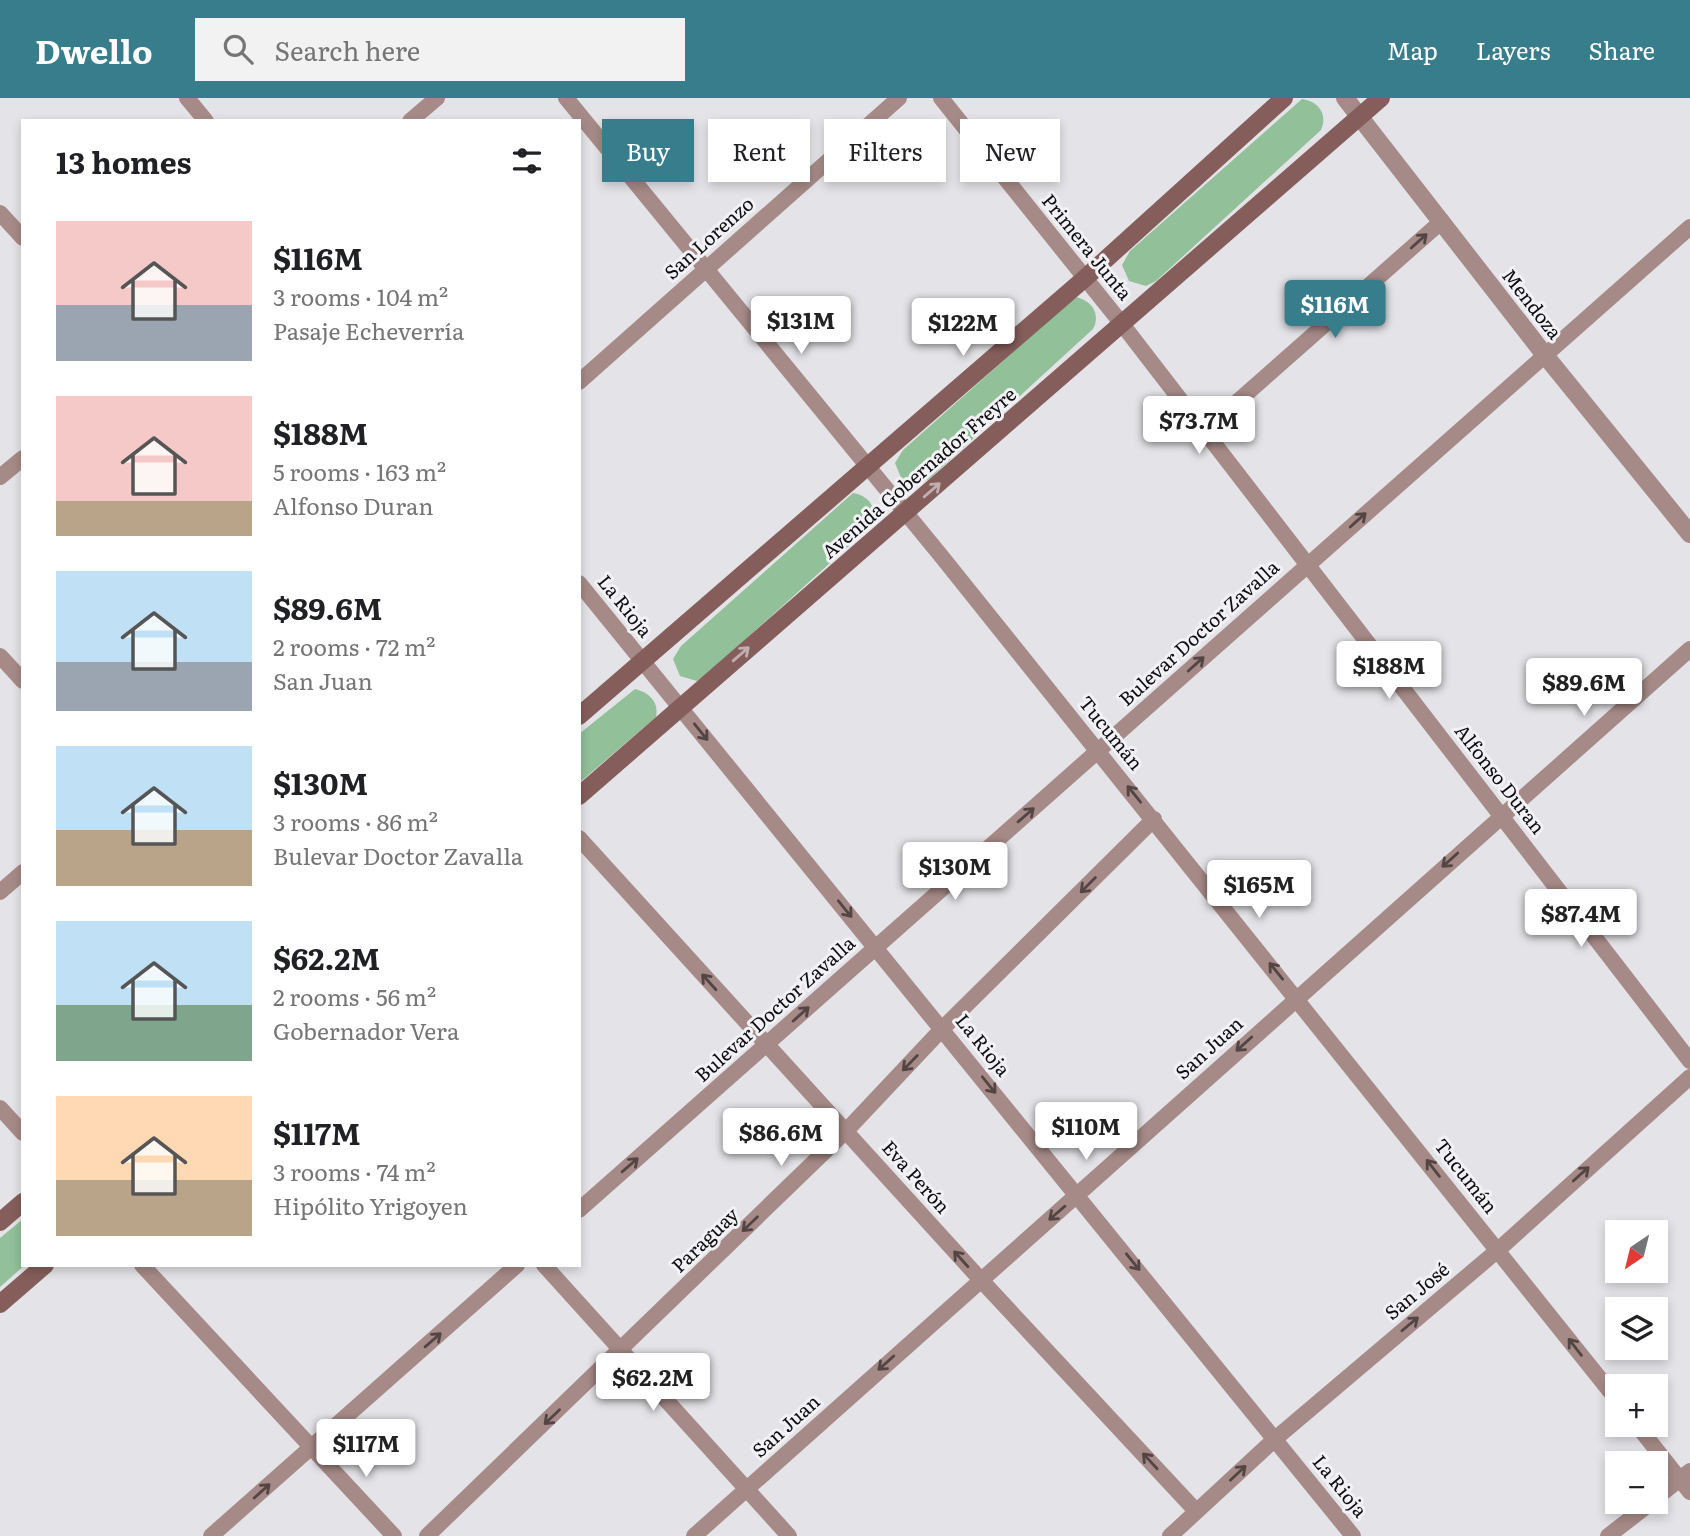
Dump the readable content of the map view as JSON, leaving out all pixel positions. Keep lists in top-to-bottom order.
{
  "streets": {
    "main road": ["Avenida Gobernador Freyre"],
    "street": [
      "San Lorenzo",
      "Primera Junta",
      "Mendoza",
      "La Rioja",
      "Bulevar Doctor Zavalla",
      "Tucumán",
      "Alfonso Duran",
      "San Juan",
      "Eva Perón",
      "Paraguay",
      "San José"
    ]
  },
  "crossings": [
    ["San Lorenzo", "Tucumán"],
    ["Primera Junta", "Avenida Gobernador Freyre"],
    ["Primera Junta", "Alfonso Duran"],
    ["Mendoza", "Avenida Gobernador Freyre"],
    ["Mendoza", "Bulevar Doctor Zavalla"],
    ["Avenida Gobernador Freyre", "La Rioja"],
    ["Avenida Gobernador Freyre", "Tucumán"],
    ["Avenida Gobernador Freyre", "Alfonso Duran"],
    ["La Rioja", "Bulevar Doctor Zavalla"],
    ["La Rioja", "San Juan"],
    ["La Rioja", "Paraguay"],
    ["La Rioja", "San José"],
    ["Bulevar Doctor Zavalla", "Tucumán"],
    ["Bulevar Doctor Zavalla", "Alfonso Duran"],
    ["Bulevar Doctor Zavalla", "Eva Perón"],
    ["Tucumán", "San Juan"],
    ["Tucumán", "Paraguay"],
    ["Tucumán", "San José"],
    ["Alfonso Duran", "San Juan"],
    ["San Juan", "Eva Perón"],
    ["Eva Perón", "Paraguay"],
    ["Eva Perón", "San José"]
  ],
  "one_way": [
    "La Rioja",
    "Bulevar Doctor Zavalla",
    "Tucumán",
    "San Juan",
    "Eva Perón",
    "Paraguay",
    "San José"
  ],
  "north": "bottom left",
  "page": {
    "header": "Dwello",
    "search": "Search here",
    "nav": ["Map", "Layers", "Share"],
    "chip": [
      "Buy",
      "Rent",
      "Filters",
      "New"
    ],
    "heading": "13 homes",
    "list": [
      {
        "name": "$116M",
        "note": "3 rooms · 104 m² · Pasaje Echeverría"
      },
      {
        "name": "$188M",
        "note": "5 rooms · 163 m² · Alfonso Duran"
      },
      {
        "name": "$89.6M",
        "note": "2 rooms · 72 m² · San Juan"
      },
      {
        "name": "$130M",
        "note": "3 rooms · 86 m² · Bulevar Doctor Zavalla"
      },
      {
        "name": "$62.2M",
        "note": "2 rooms · 56 m² · Gobernador Vera"
      },
      {
        "name": "$117M",
        "note": "3 rooms · 74 m² · Hipólito Yrigoyen"
      }
    ],
    "price": [
      "$116M",
      "$131M",
      "$122M",
      "$73.7M",
      "$188M",
      "$89.6M",
      "$130M",
      "$165M",
      "$87.4M",
      "$110M",
      "$86.6M",
      "$62.2M",
      "$117M"
    ],
    "map_buttons": ["+", "−"]
  }
}
